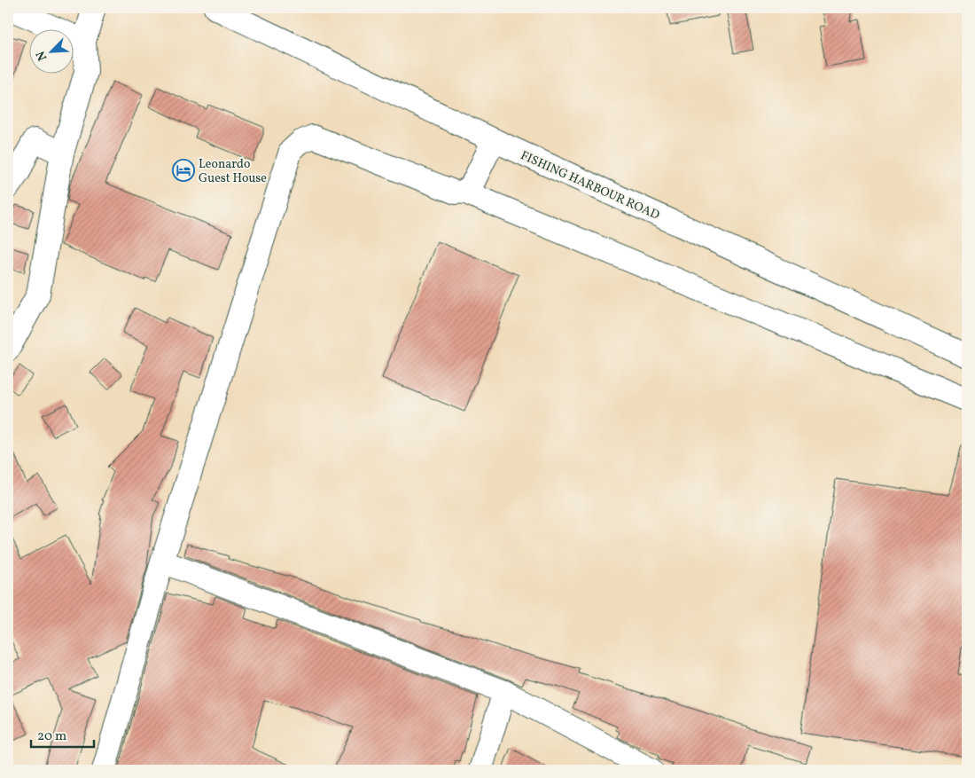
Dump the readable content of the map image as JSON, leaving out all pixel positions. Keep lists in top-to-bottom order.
{
  "streets": {
    "street": ["FISHING HARBOUR ROAD"]
  },
  "places": {
    "hotel": ["Leonardo Guest House"]
  },
  "scale_bar": "20 m",
  "north": "bottom left"
}
